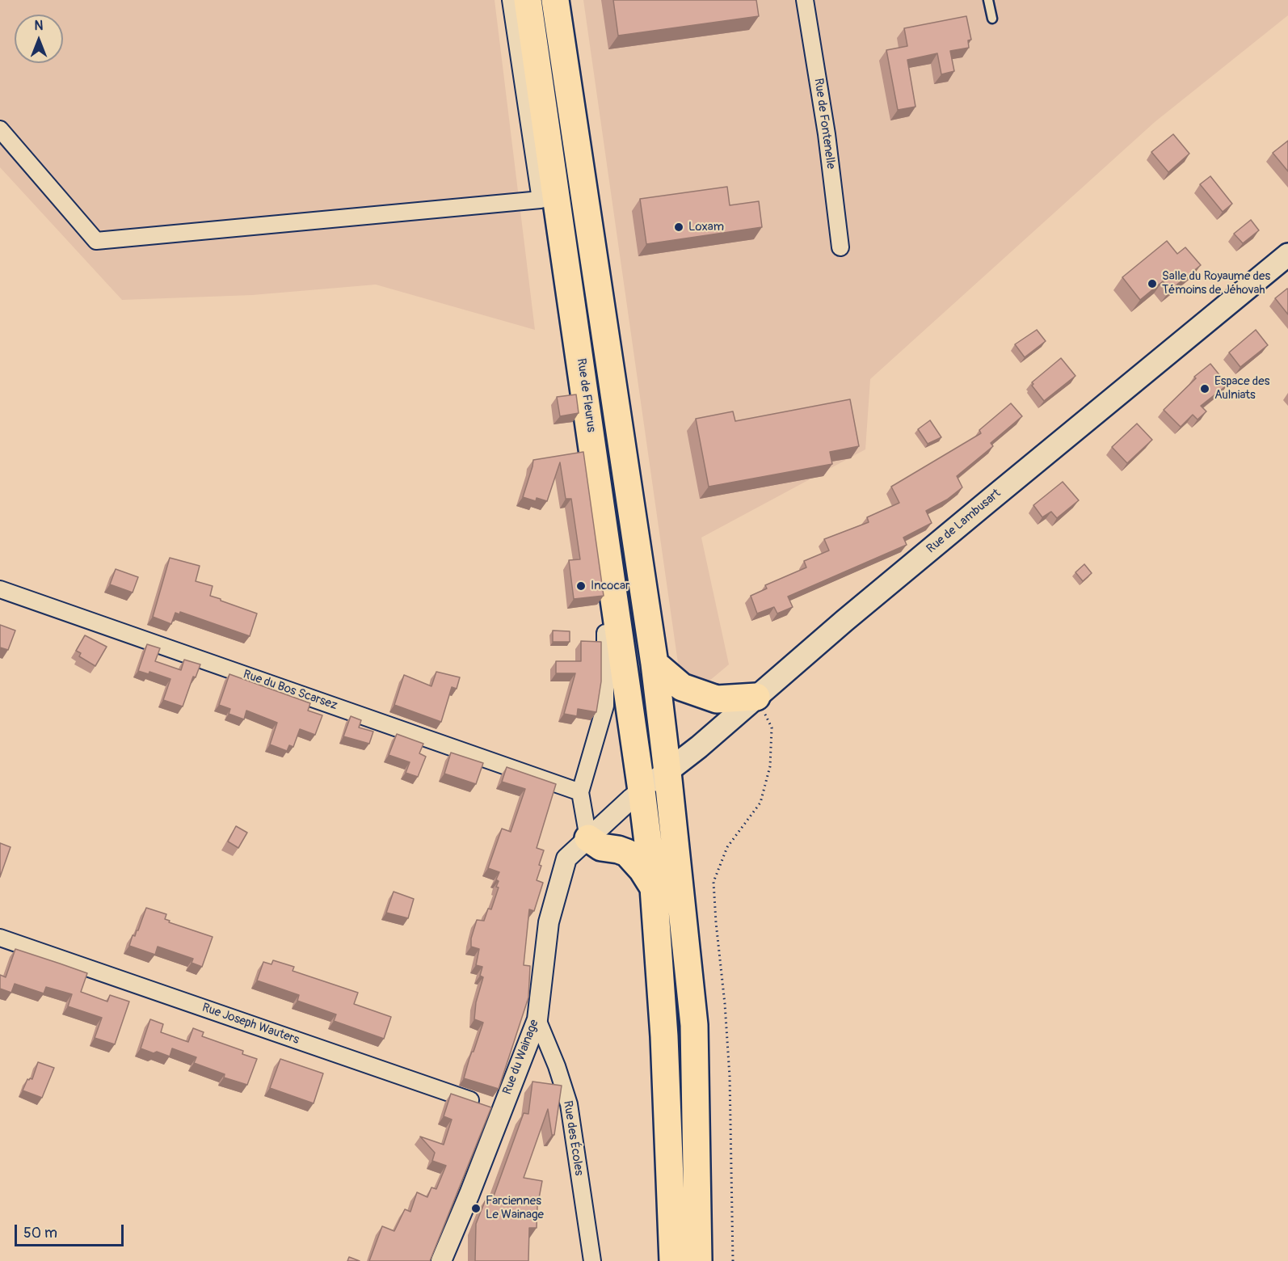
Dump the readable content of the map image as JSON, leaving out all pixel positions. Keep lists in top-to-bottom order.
{
  "streets": {
    "highway": ["Rue de Fleurus"],
    "main road": ["Rue de Lambusart"],
    "street": [
      "Rue de Fontenelle",
      "Rue du Bos Scarsez",
      "Rue Joseph Wauters",
      "Rue du Wainage",
      "Rue des Écoles"
    ]
  },
  "crossings": [
    ["Rue de Fleurus", "Rue de Lambusart"],
    ["Rue de Fleurus", "Rue du Wainage"],
    ["Rue de Lambusart", "Rue du Wainage"],
    ["Rue Joseph Wauters", "Rue du Wainage"],
    ["Rue du Wainage", "Rue des Écoles"]
  ],
  "places": [
    "Loxam",
    "Salle du Royaume des Témoins de Jéhovah",
    "Espace des Aulniats",
    "Incocar",
    "Farciennes Le Wainage"
  ],
  "scale_bar": "50 m",
  "north": "top"
}
